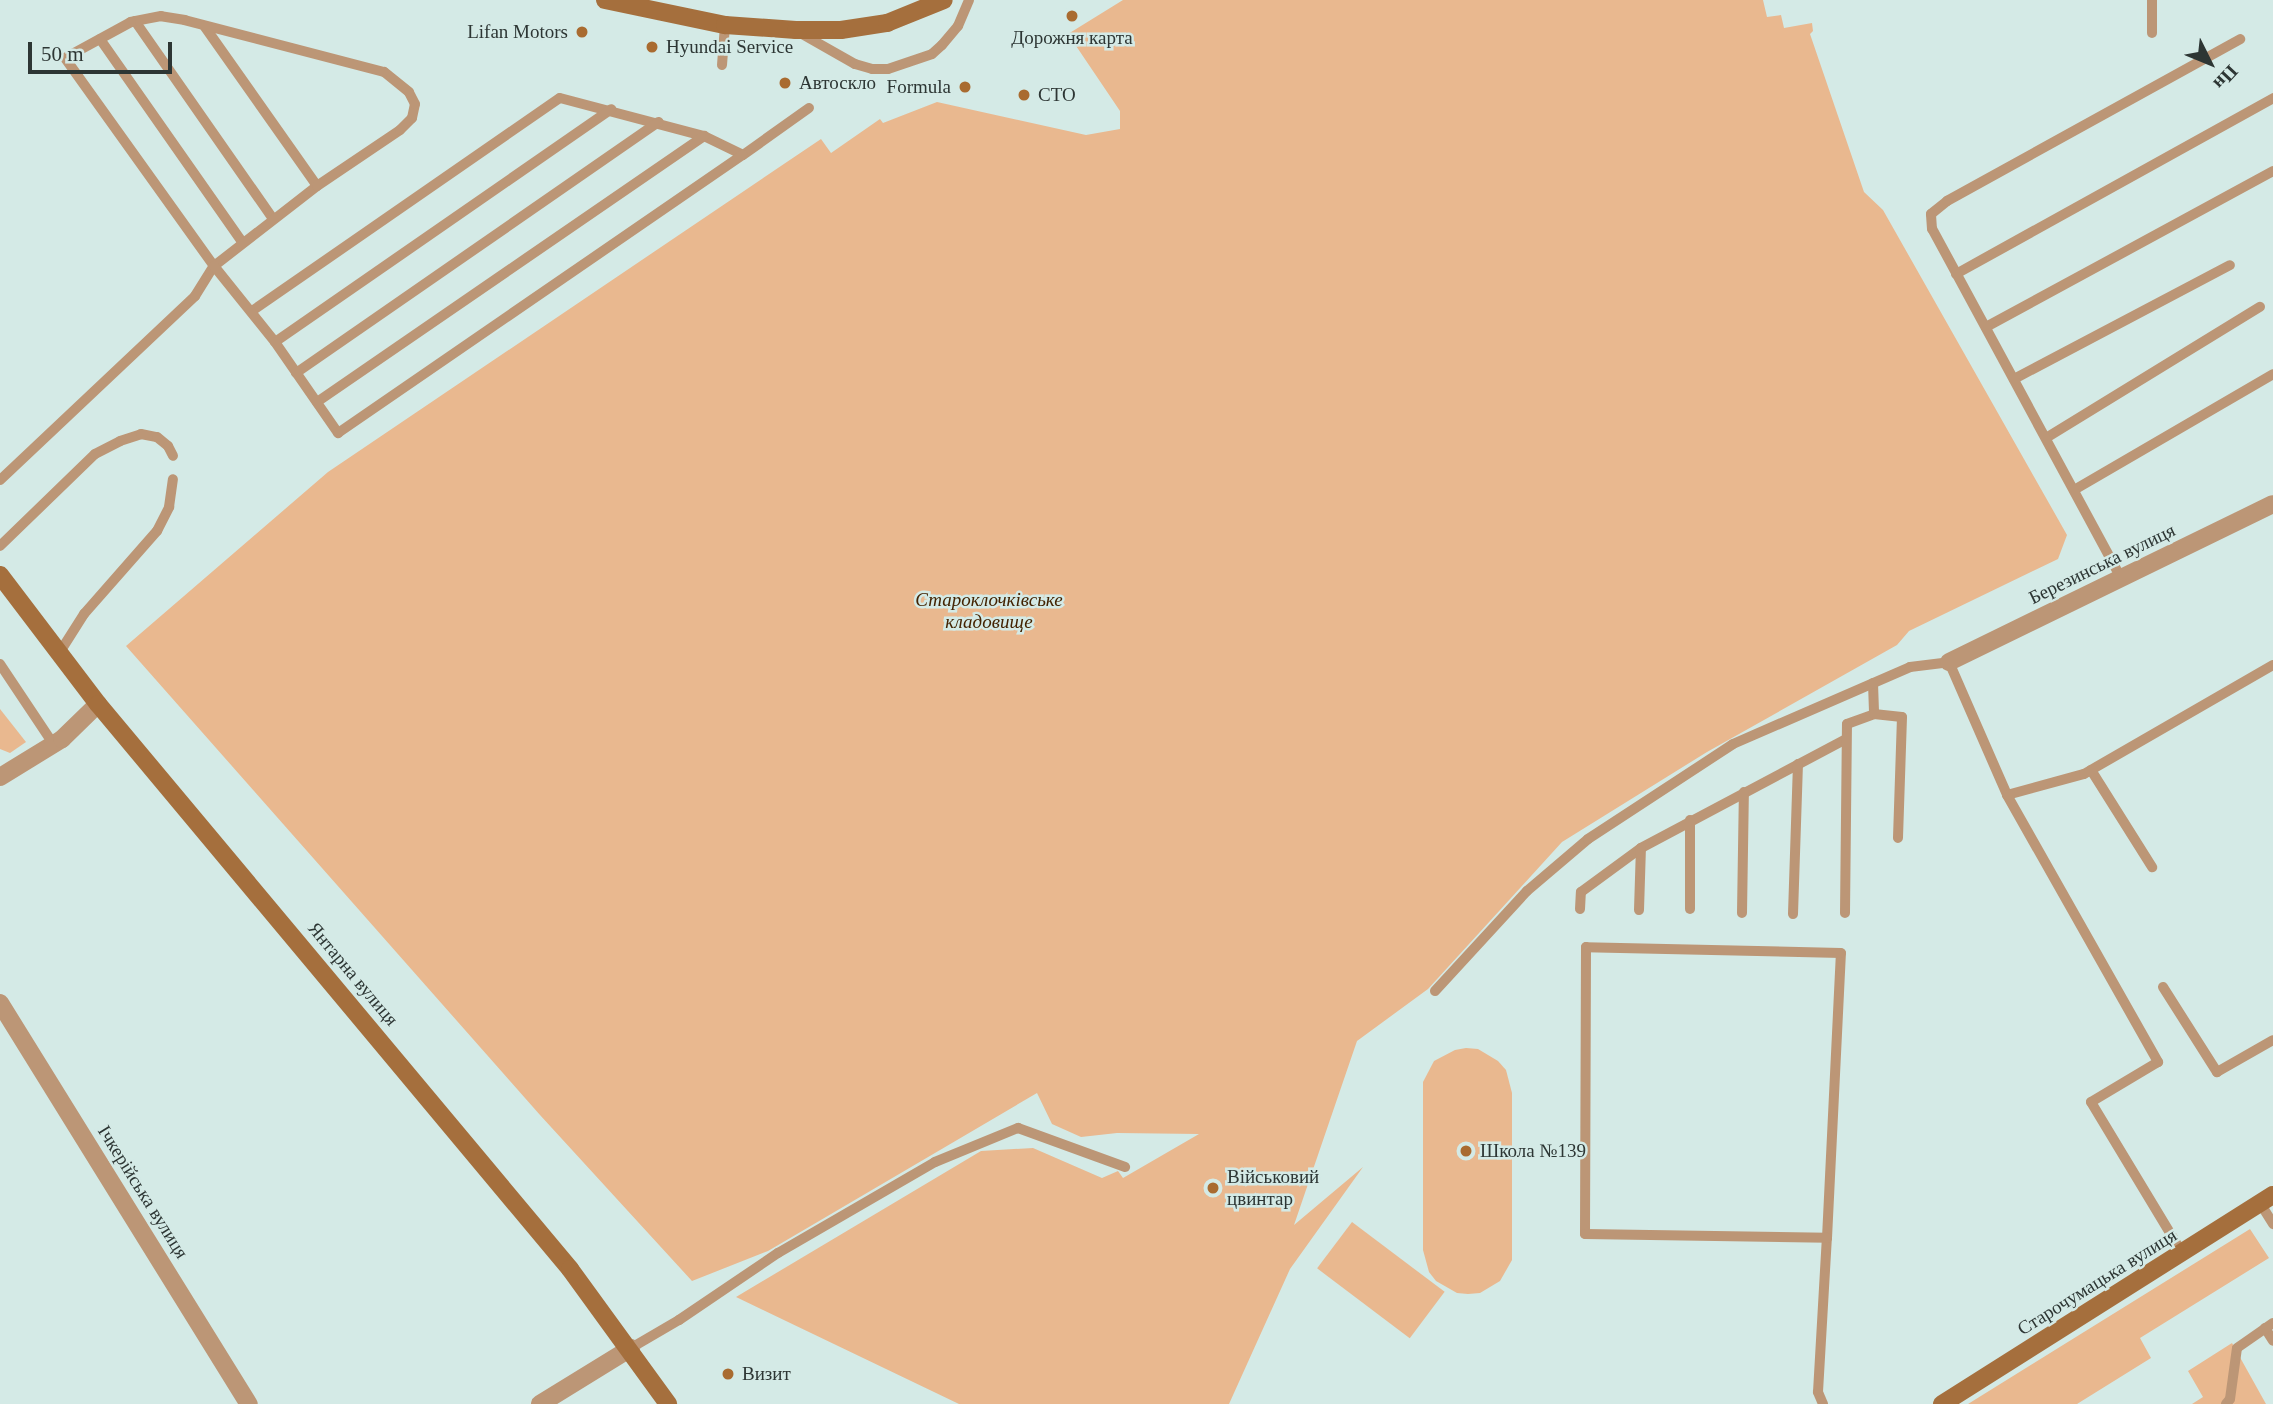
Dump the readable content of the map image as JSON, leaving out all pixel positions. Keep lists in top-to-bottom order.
{
  "streets": {
    "main road": ["Янтарна вулиця", "Старочумацька вулиця"],
    "street": ["Березинська вулиця", "Ічкерійська вулиця"]
  },
  "parks": ["Староклочківське кладовище"],
  "places": [
    "Дорожня карта",
    "Lifan Motors",
    "Hyundai Service",
    "Автоскло",
    "Formula",
    "СТО",
    "Школа №139",
    "Військовий цвинтар",
    "Визит"
  ],
  "scale_bar": "50 m",
  "north": "bottom right"
}
